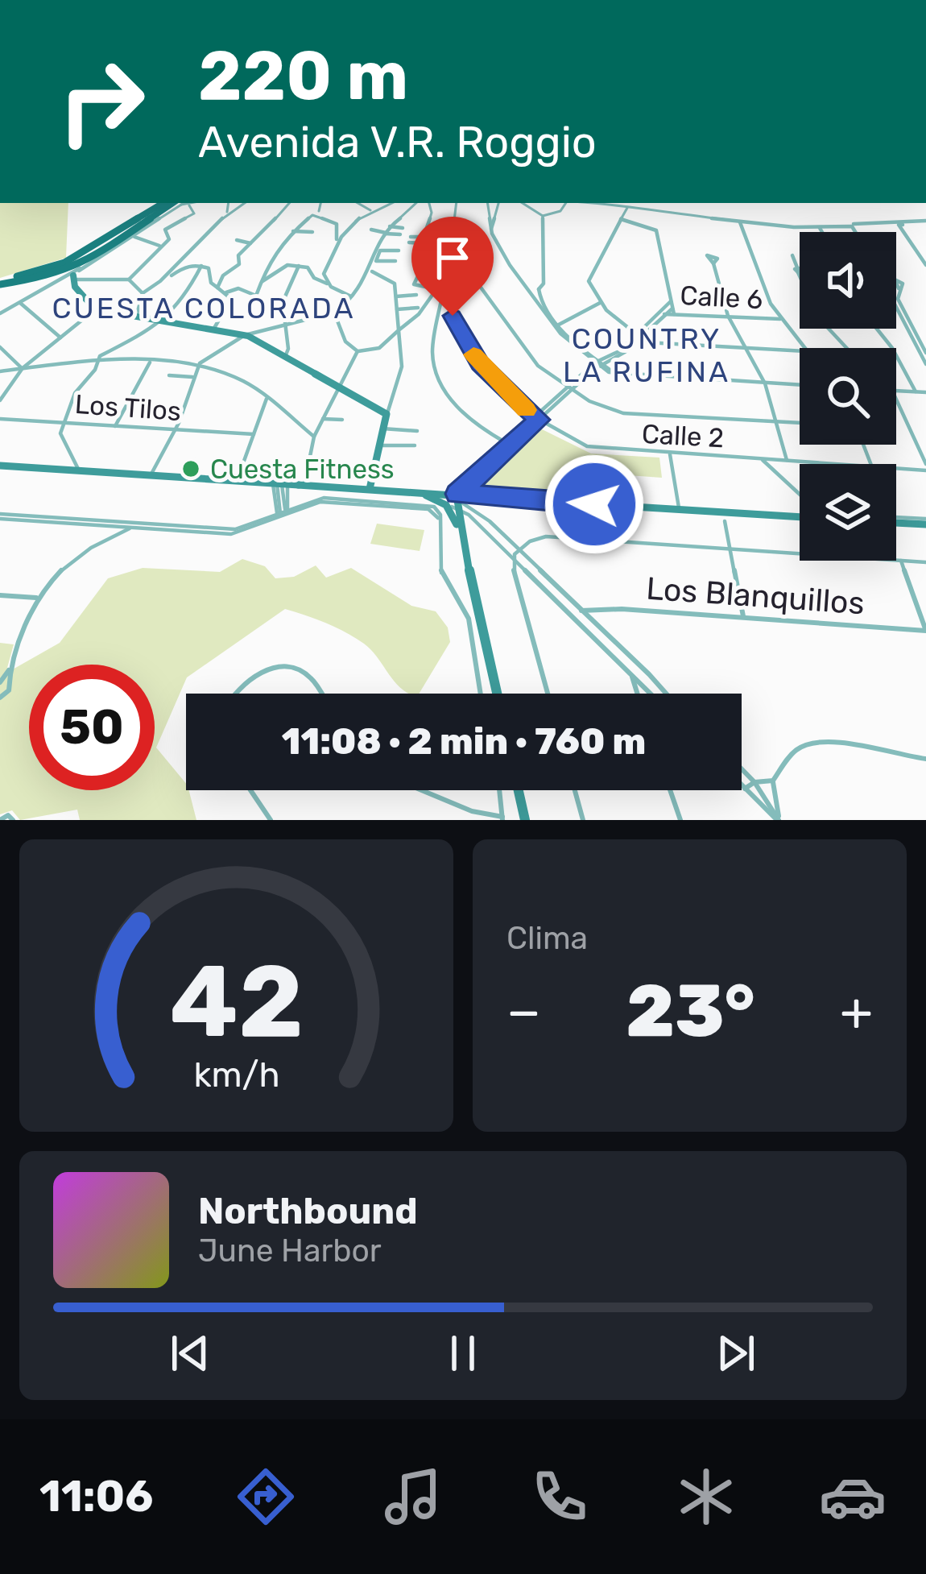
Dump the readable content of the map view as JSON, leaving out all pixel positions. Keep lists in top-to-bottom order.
{
  "streets": {
    "street": [
      "Calle 6",
      "Los Tilos",
      "Calle 2",
      "Los Blanquillos"
    ]
  },
  "districts": ["CUESTA COLORADA", "COUNTRY LA RUFINA"],
  "places": ["Cuesta Fitness"],
  "page": {
    "turn": ["220 m", "Avenida V.R. Roggio"],
    "limit": "50",
    "trip": "11:08 · 2 min · 760 m",
    "tile": "Clima",
    "heat": ["−", "23°", "+"],
    "song": ["Northbound", "June Harbor"],
    "tabs": "11:06",
    "gauge": ["42", "km/h"]
  }
}
